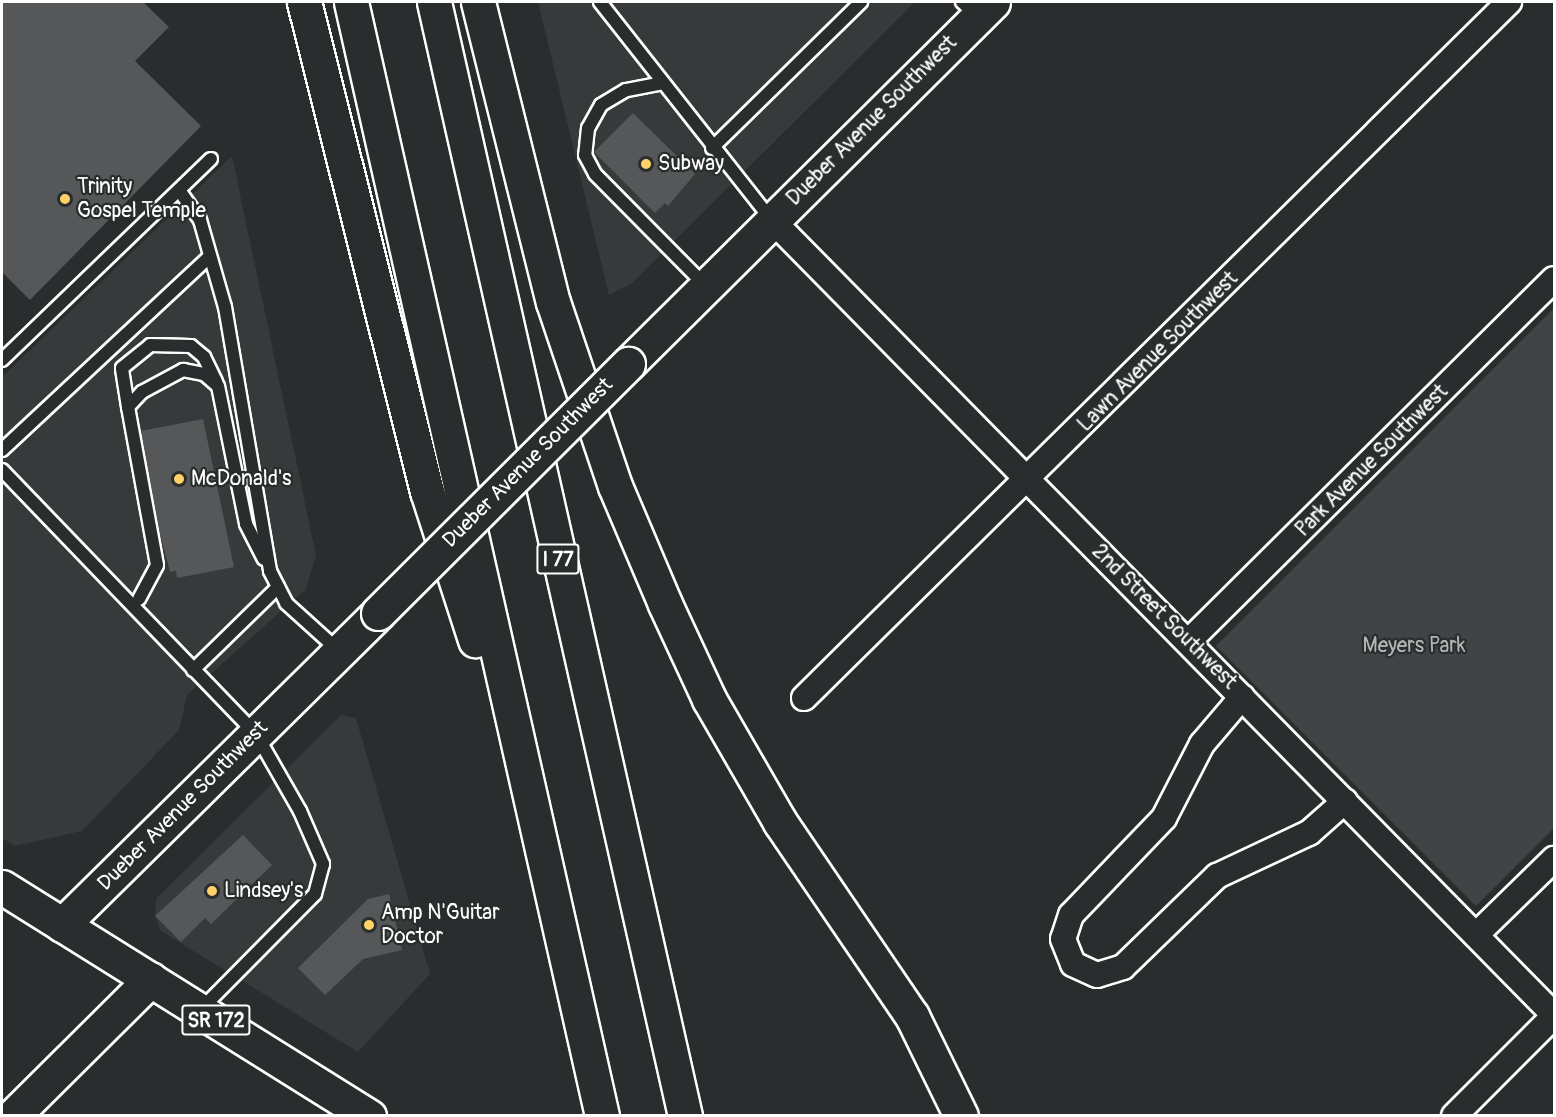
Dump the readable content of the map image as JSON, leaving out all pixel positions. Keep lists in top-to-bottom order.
{
  "streets": {
    "main road": ["Dueber Avenue Southwest", "I 77", "SR 172"],
    "street": ["Lawn Avenue Southwest", "Park Avenue Southwest", "2nd Street Southwest"]
  },
  "crossings": [
    ["Dueber Avenue Southwest", "2nd Street Southwest"],
    ["Dueber Avenue Southwest", "SR 172"],
    ["Lawn Avenue Southwest", "2nd Street Southwest"],
    ["Park Avenue Southwest", "2nd Street Southwest"]
  ],
  "parks": ["Meyers Park"],
  "places": [
    "Subway",
    "Trinity Gospel Temple",
    "McDonald's",
    "Lindsey's",
    "Amp N'Guitar Doctor"
  ]
}
